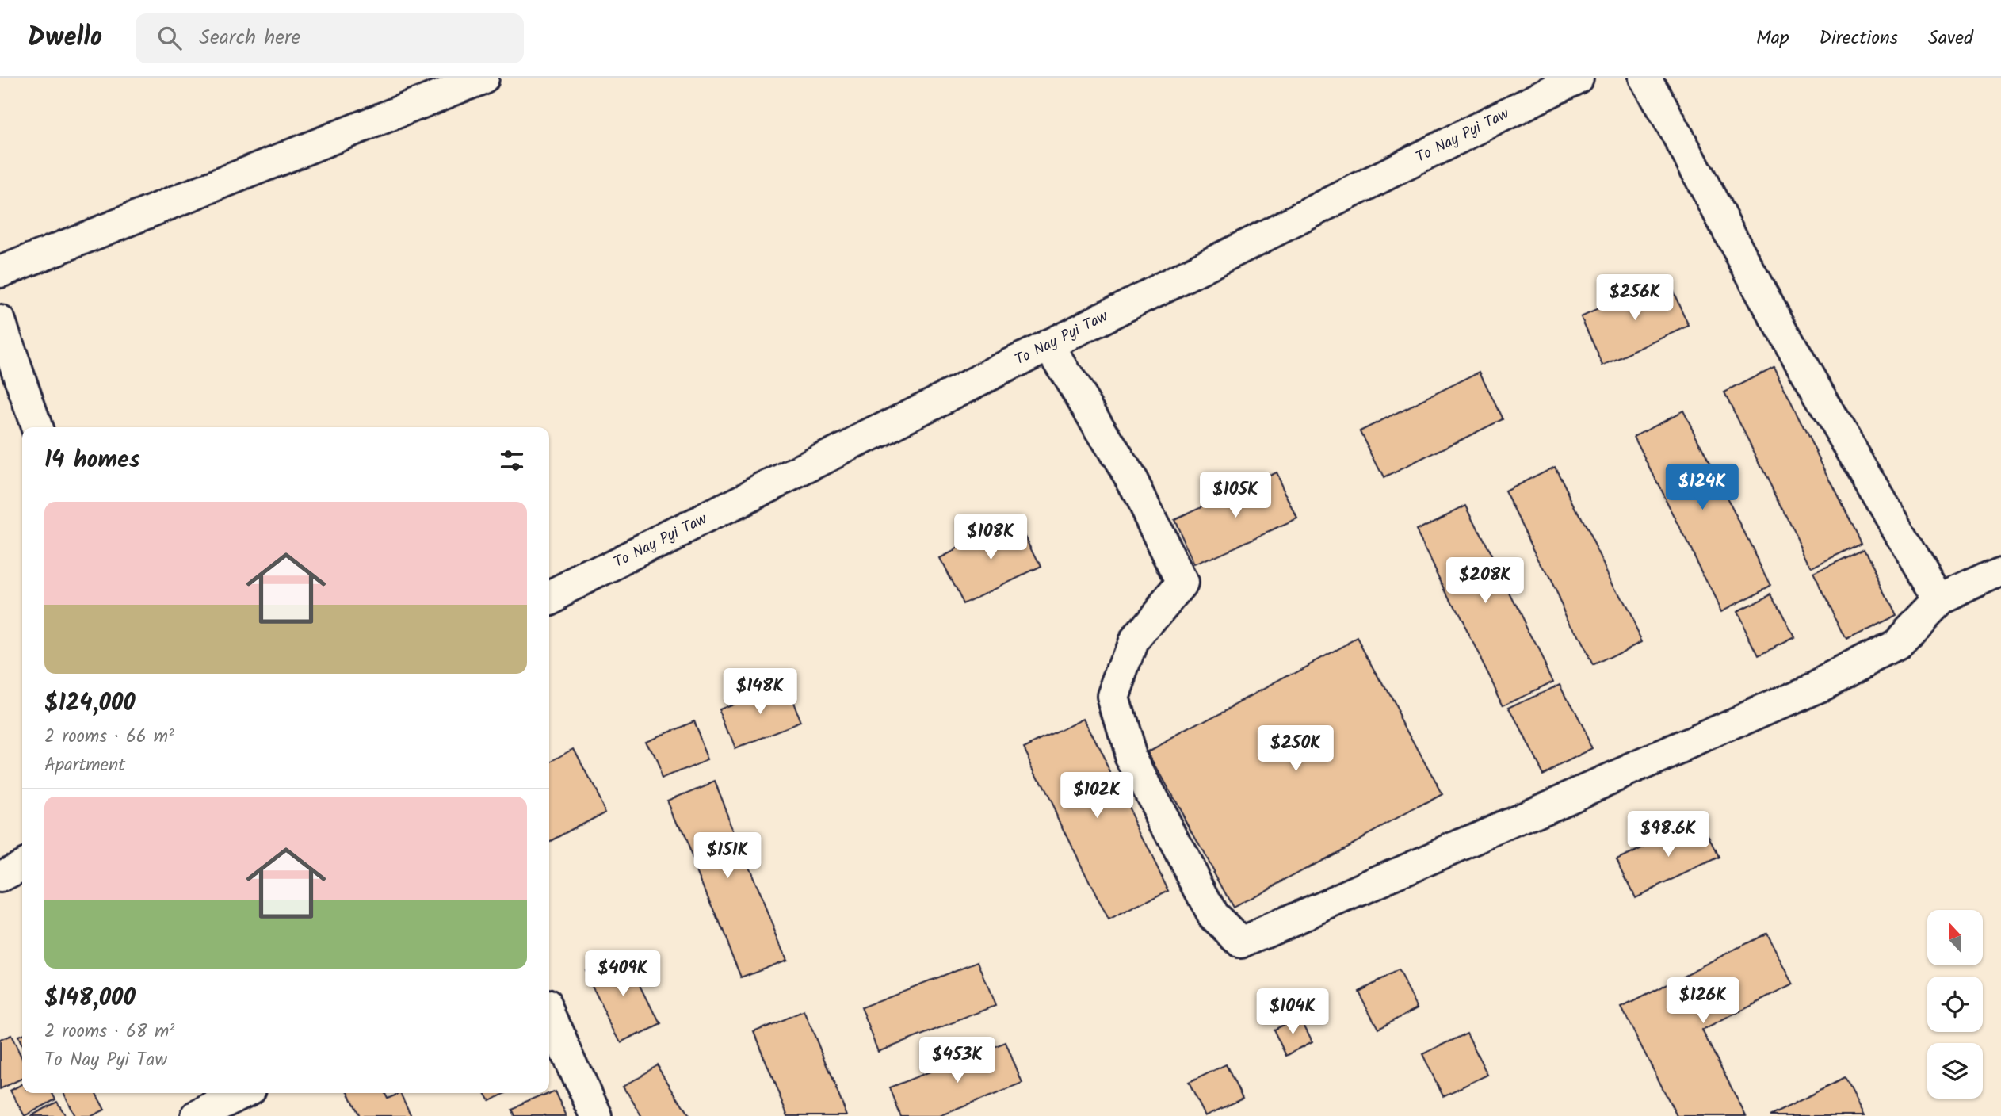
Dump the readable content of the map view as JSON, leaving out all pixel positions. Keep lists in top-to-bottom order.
{
  "streets": {
    "street": ["To Nay Pyi Taw"]
  },
  "north": "top",
  "page": {
    "header": "Dwello",
    "search": "Search here",
    "nav": ["Map", "Directions", "Saved"],
    "price": [
      "$256K",
      "$124K",
      "$105K",
      "$108K",
      "$208K",
      "$148K",
      "$250K",
      "$102K",
      "$98.6K",
      "$151K",
      "$409K",
      "$126K",
      "$104K",
      "$453K"
    ],
    "heading": "14 homes",
    "list": [
      {
        "name": "$124,000",
        "note": "2 rooms · 66 m² · Apartment"
      },
      {
        "name": "$148,000",
        "note": "2 rooms · 68 m² · To Nay Pyi Taw"
      }
    ]
  }
}
